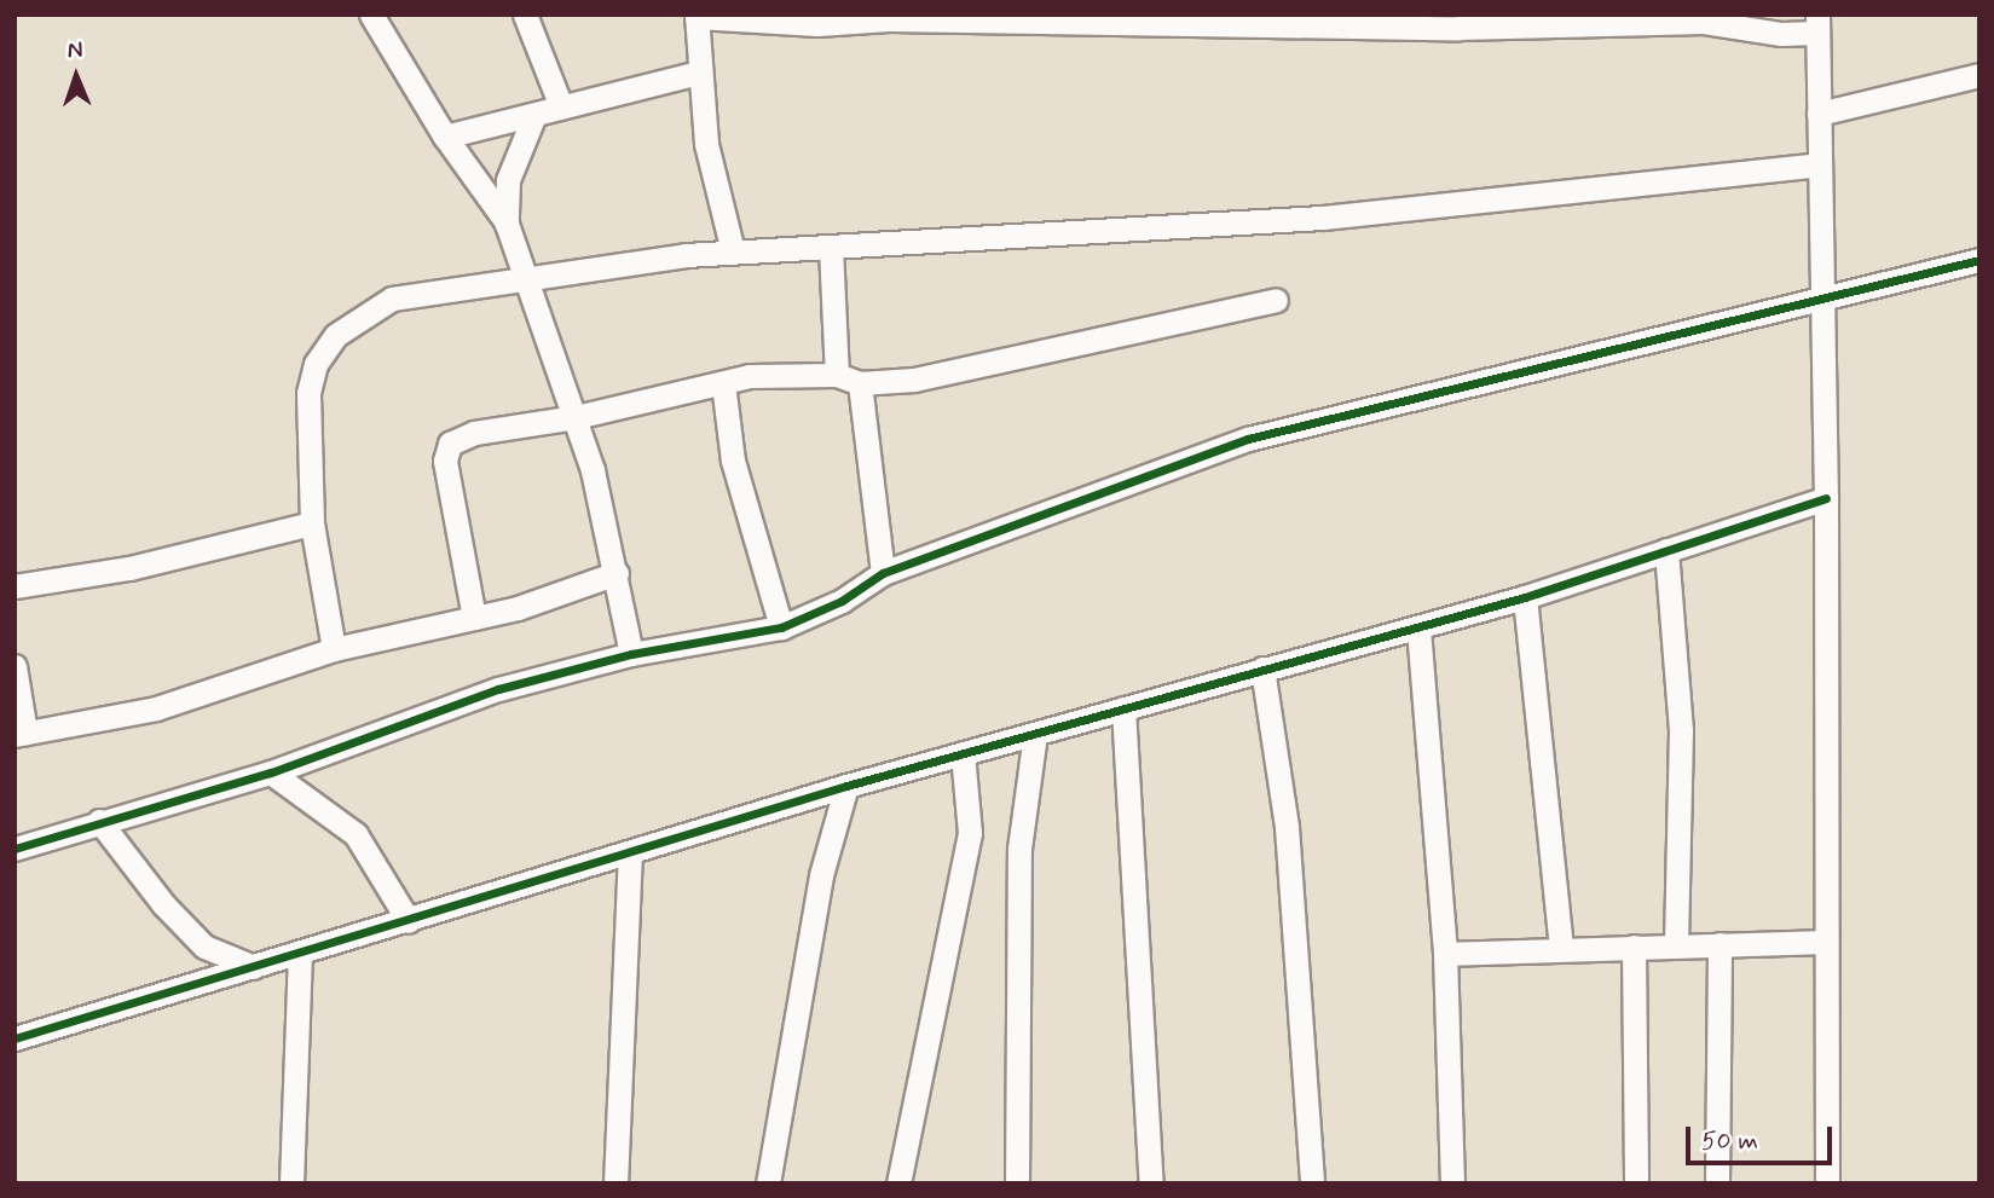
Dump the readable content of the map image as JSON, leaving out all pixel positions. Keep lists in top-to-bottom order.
{
  "scale_bar": "50 m",
  "north": "top"
}
